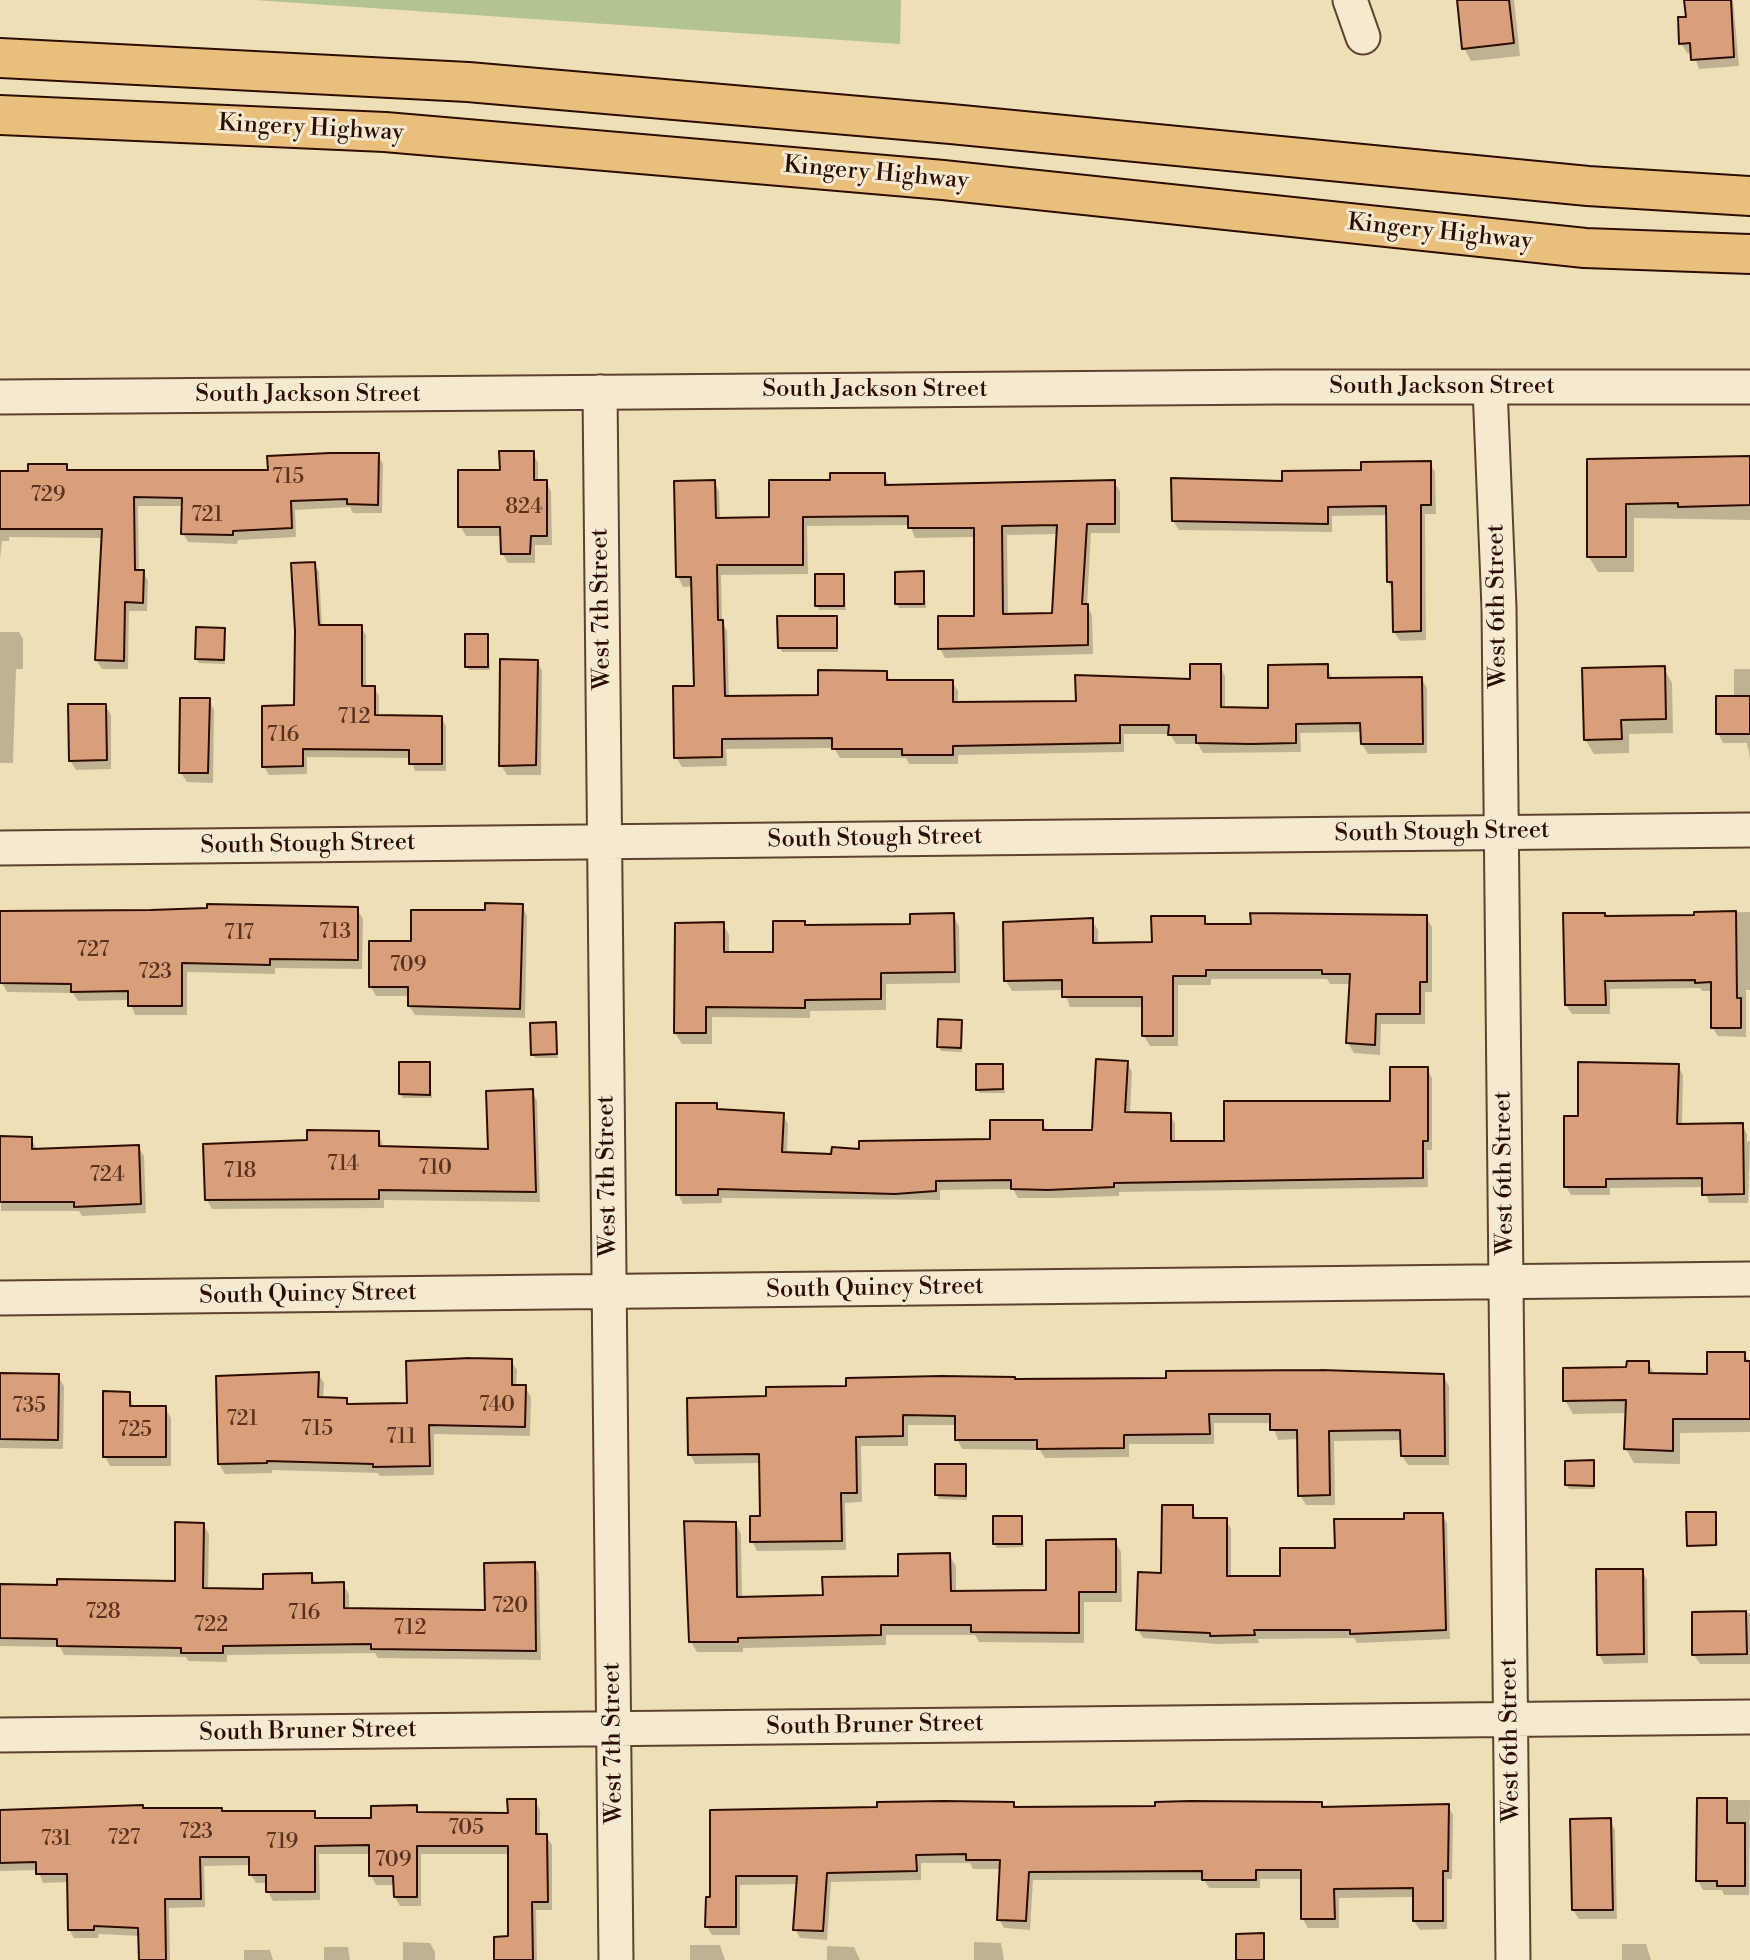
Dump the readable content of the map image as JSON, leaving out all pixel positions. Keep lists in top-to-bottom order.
{
  "streets": {
    "highway": ["Kingery Highway"],
    "street": [
      "South Jackson Street",
      "West 6th Street",
      "West 7th Street",
      "South Stough Street",
      "South Quincy Street",
      "South Bruner Street"
    ]
  },
  "crossings": [
    ["South Jackson Street", "West 6th Street"],
    ["South Jackson Street", "West 7th Street"],
    ["West 6th Street", "South Stough Street"],
    ["West 6th Street", "South Quincy Street"],
    ["West 6th Street", "South Bruner Street"],
    ["West 7th Street", "South Stough Street"],
    ["West 7th Street", "South Quincy Street"],
    ["West 7th Street", "South Bruner Street"]
  ],
  "house_numbers": [
    "715",
    "729",
    "824",
    "721",
    "712",
    "716",
    "713",
    "717",
    "727",
    "709",
    "723",
    "714",
    "710",
    "718",
    "724",
    "740",
    "735",
    "721",
    "715",
    "725",
    "711",
    "720",
    "728",
    "716",
    "722",
    "712",
    "705",
    "723",
    "727",
    "731",
    "719",
    "709"
  ]
}
